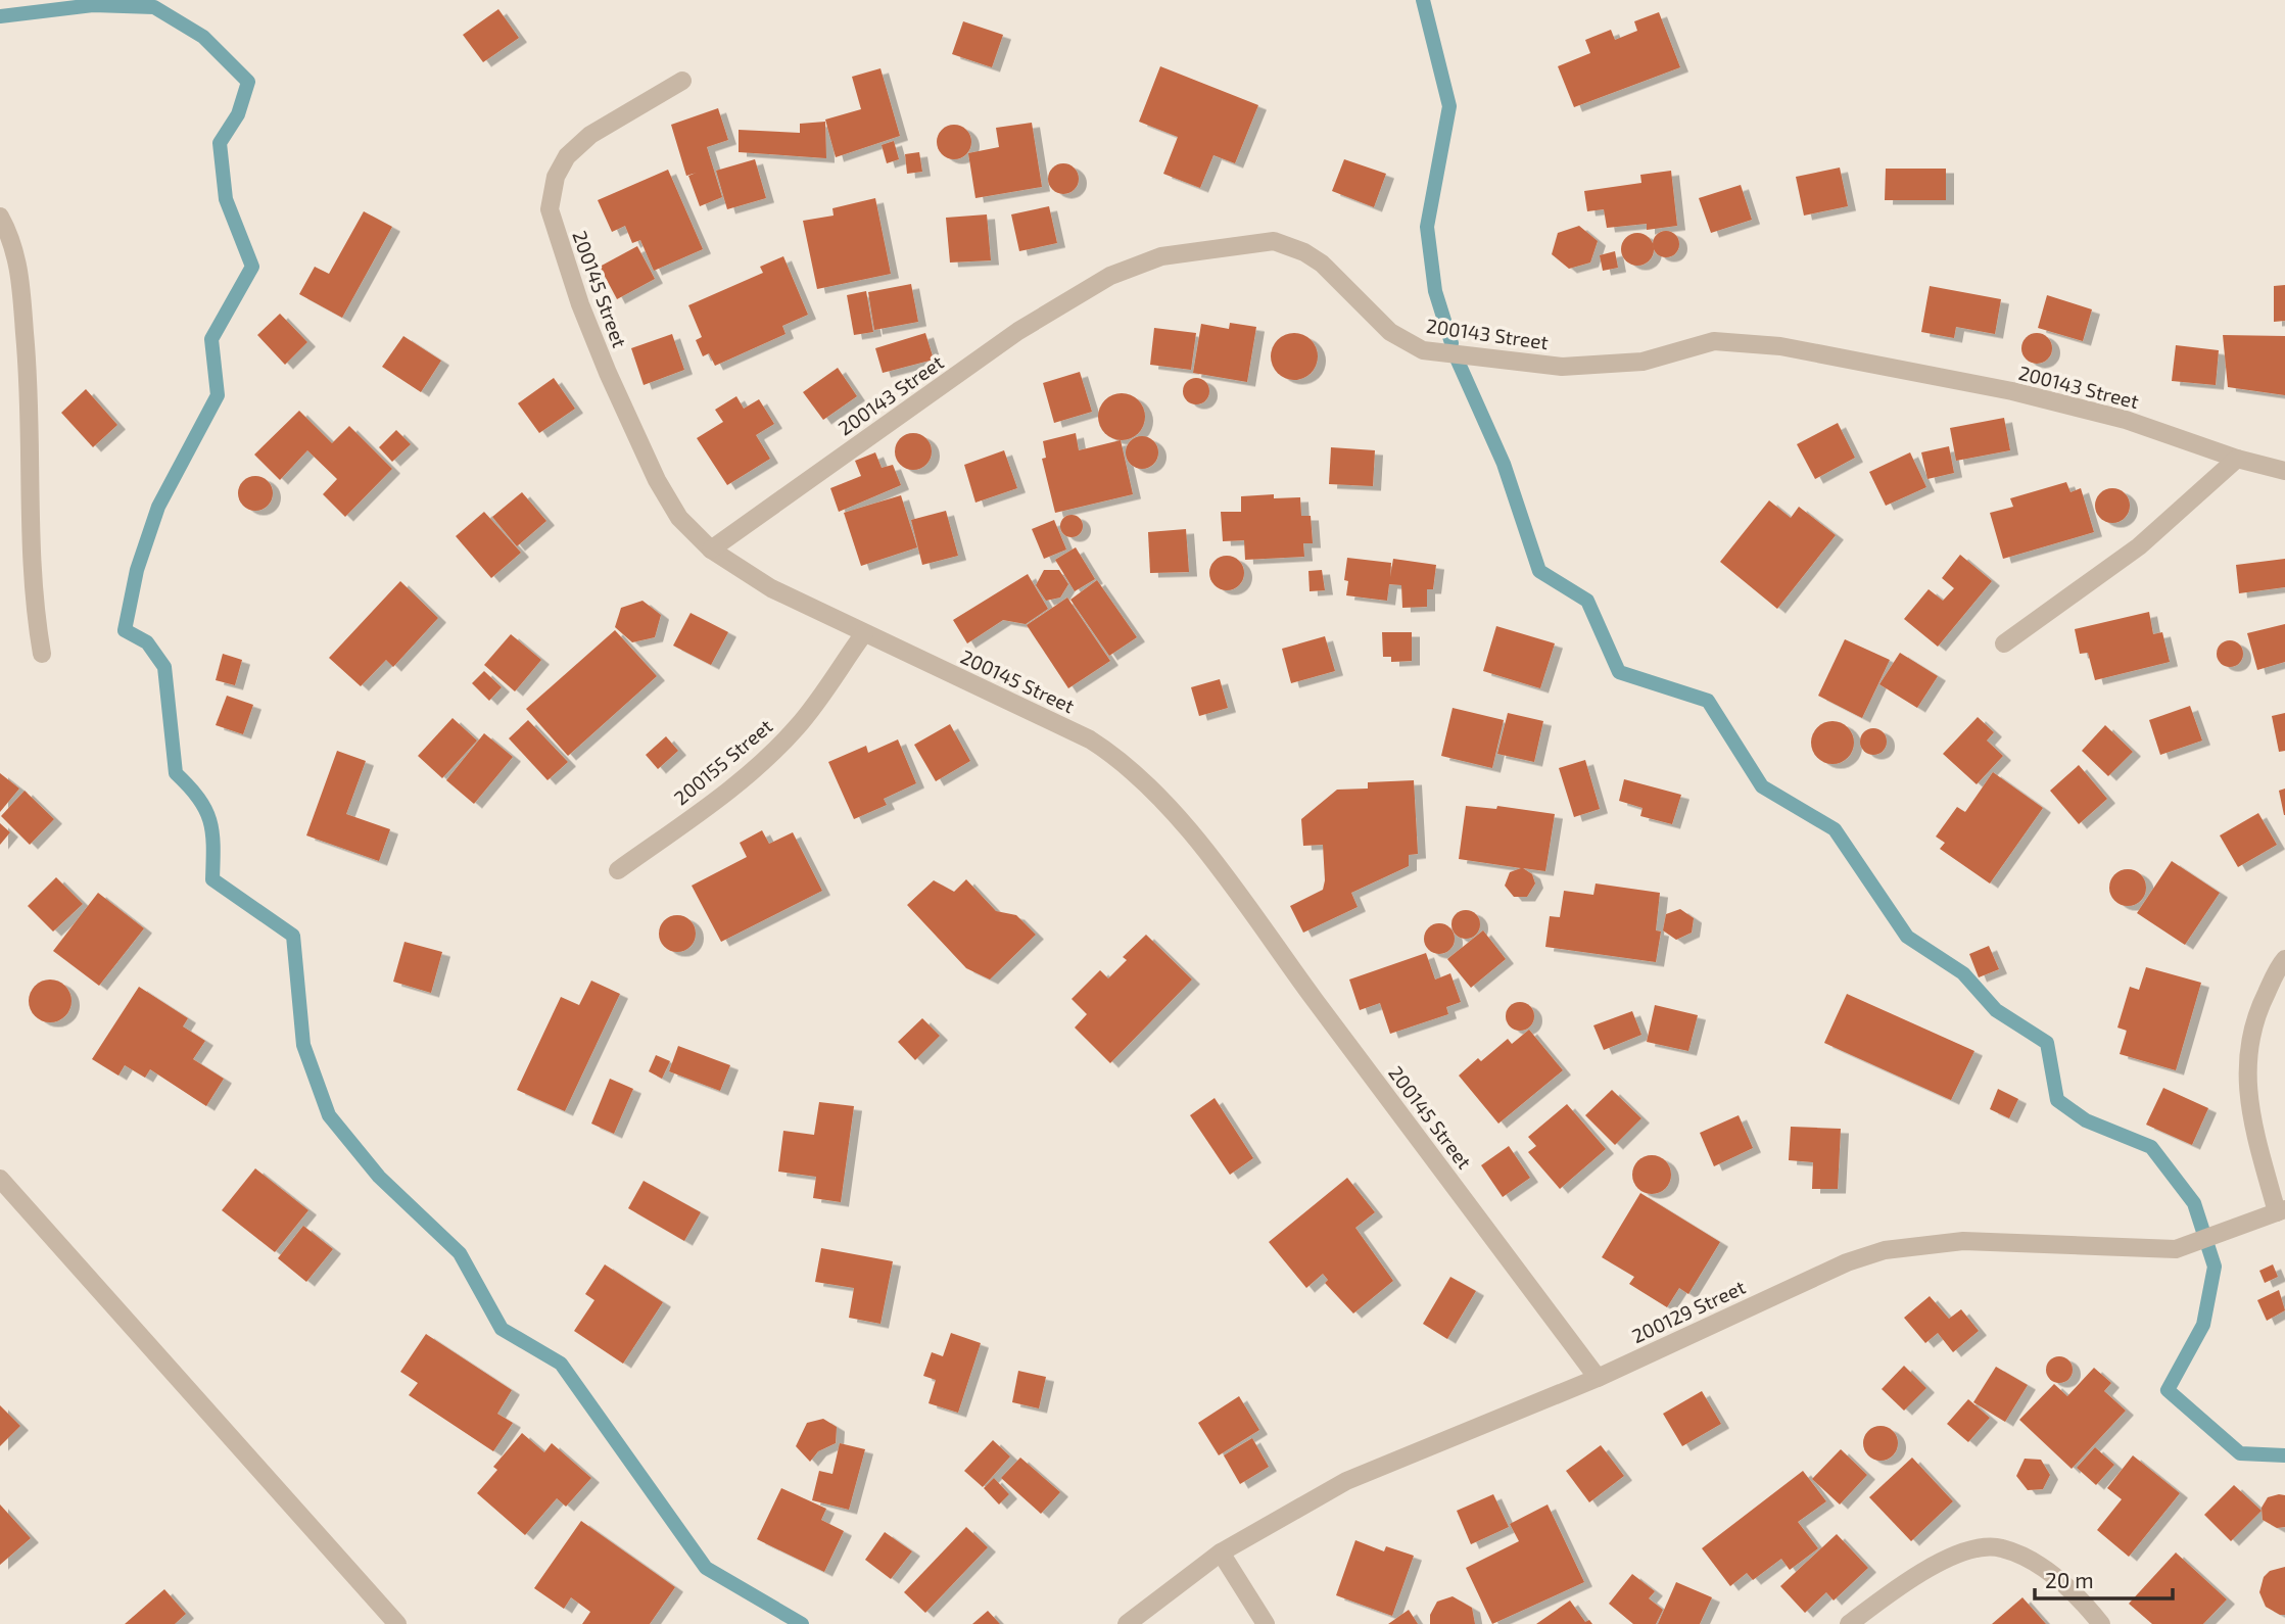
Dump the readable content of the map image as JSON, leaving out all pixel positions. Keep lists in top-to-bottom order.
{
  "streets": {
    "street": [
      "200145 Street",
      "200143 Street",
      "200155 Street",
      "200129 Street"
    ]
  },
  "crossings": [
    ["200145 Street", "200143 Street"],
    ["200145 Street", "200155 Street"],
    ["200145 Street", "200129 Street"]
  ],
  "scale_bar": "20 m"
}
